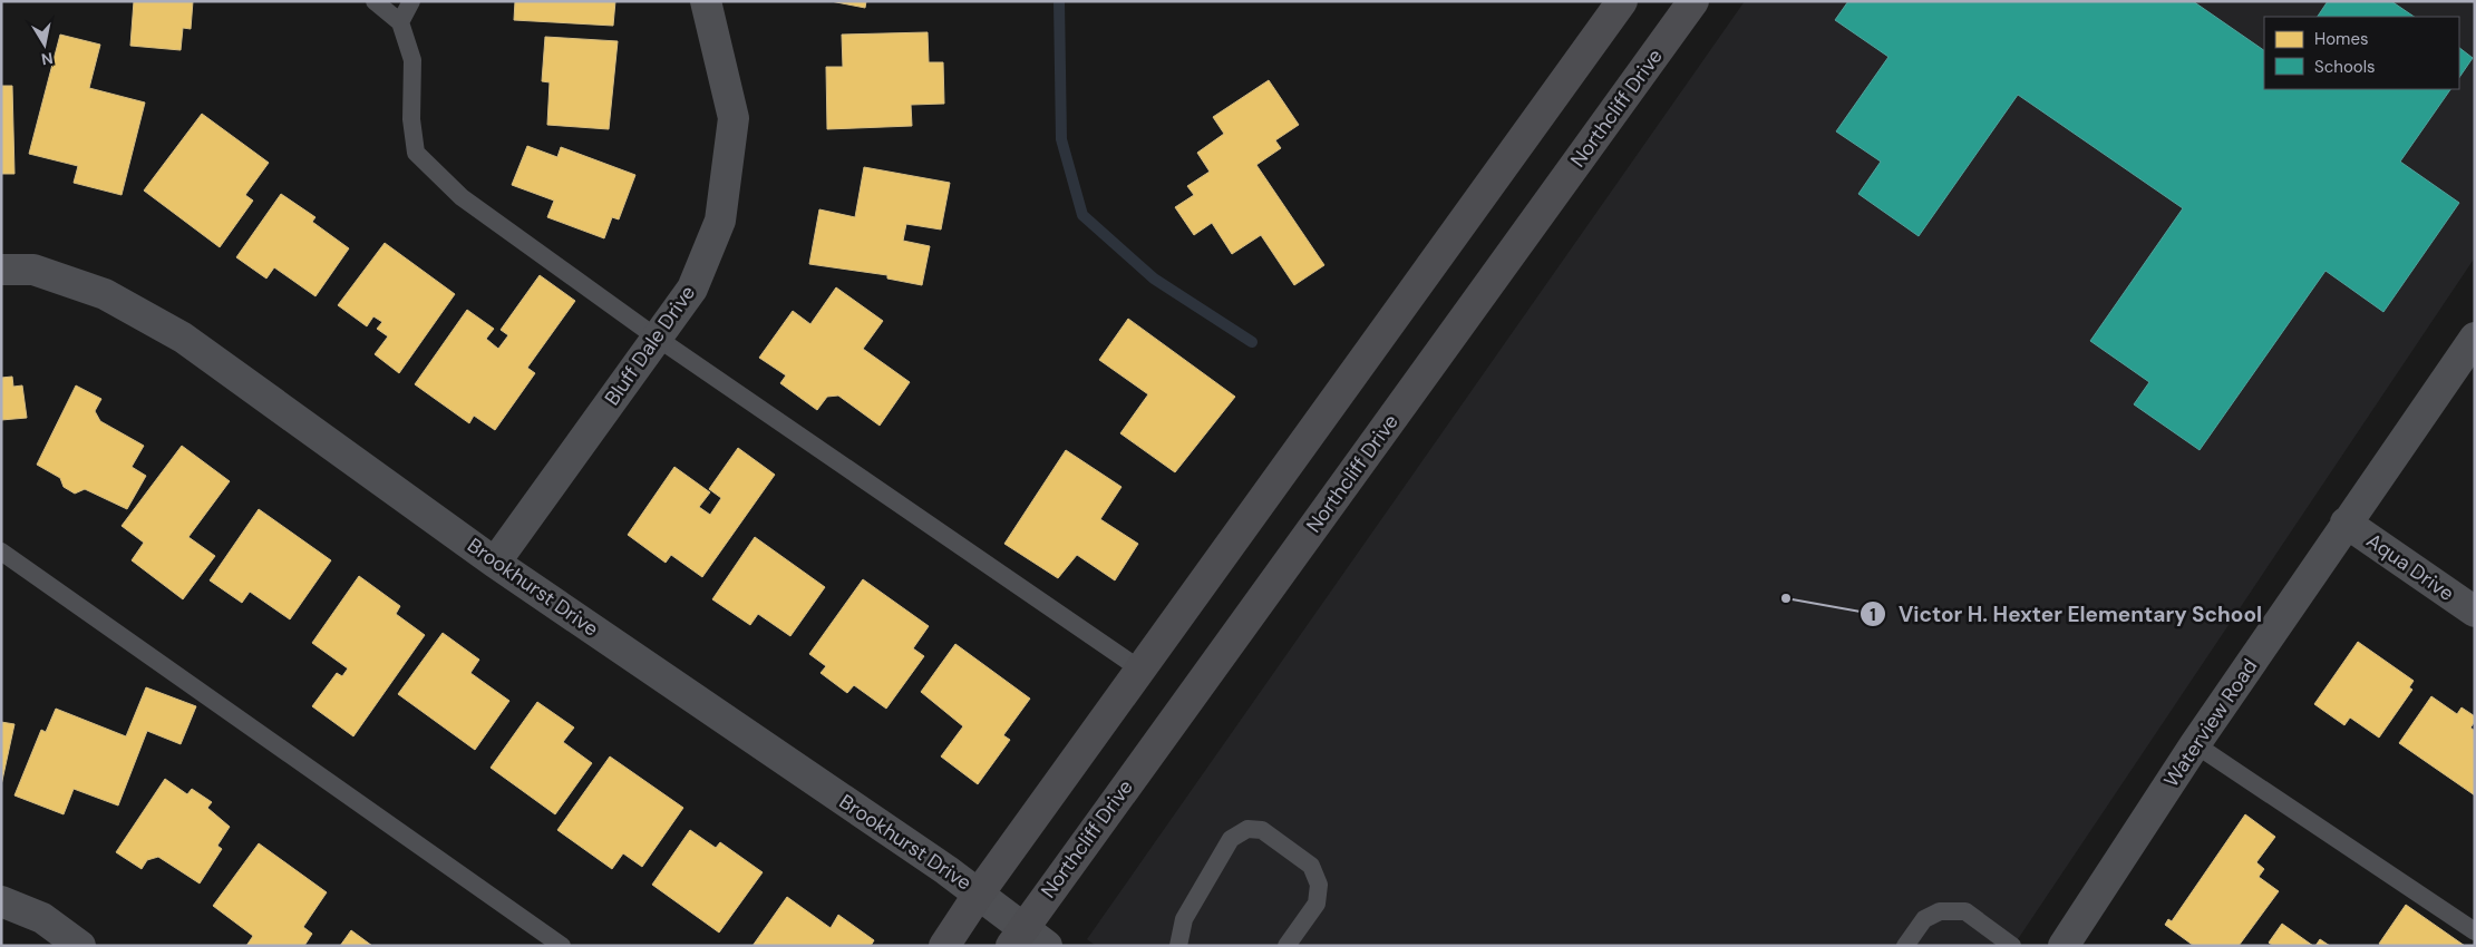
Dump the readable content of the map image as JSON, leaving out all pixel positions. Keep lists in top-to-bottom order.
{
  "streets": {
    "street": [
      "Northcliff Drive",
      "Bluff Dale Drive",
      "Aqua Drive",
      "Brookhurst Drive",
      "Waterview Road"
    ]
  },
  "crossings": [
    ["Northcliff Drive", "Brookhurst Drive"],
    ["Bluff Dale Drive", "Brookhurst Drive"],
    ["Aqua Drive", "Waterview Road"]
  ],
  "places": ["Victor H. Hexter Elementary School"],
  "legend": ["Homes", "Schools"],
  "north": "bottom"
}
